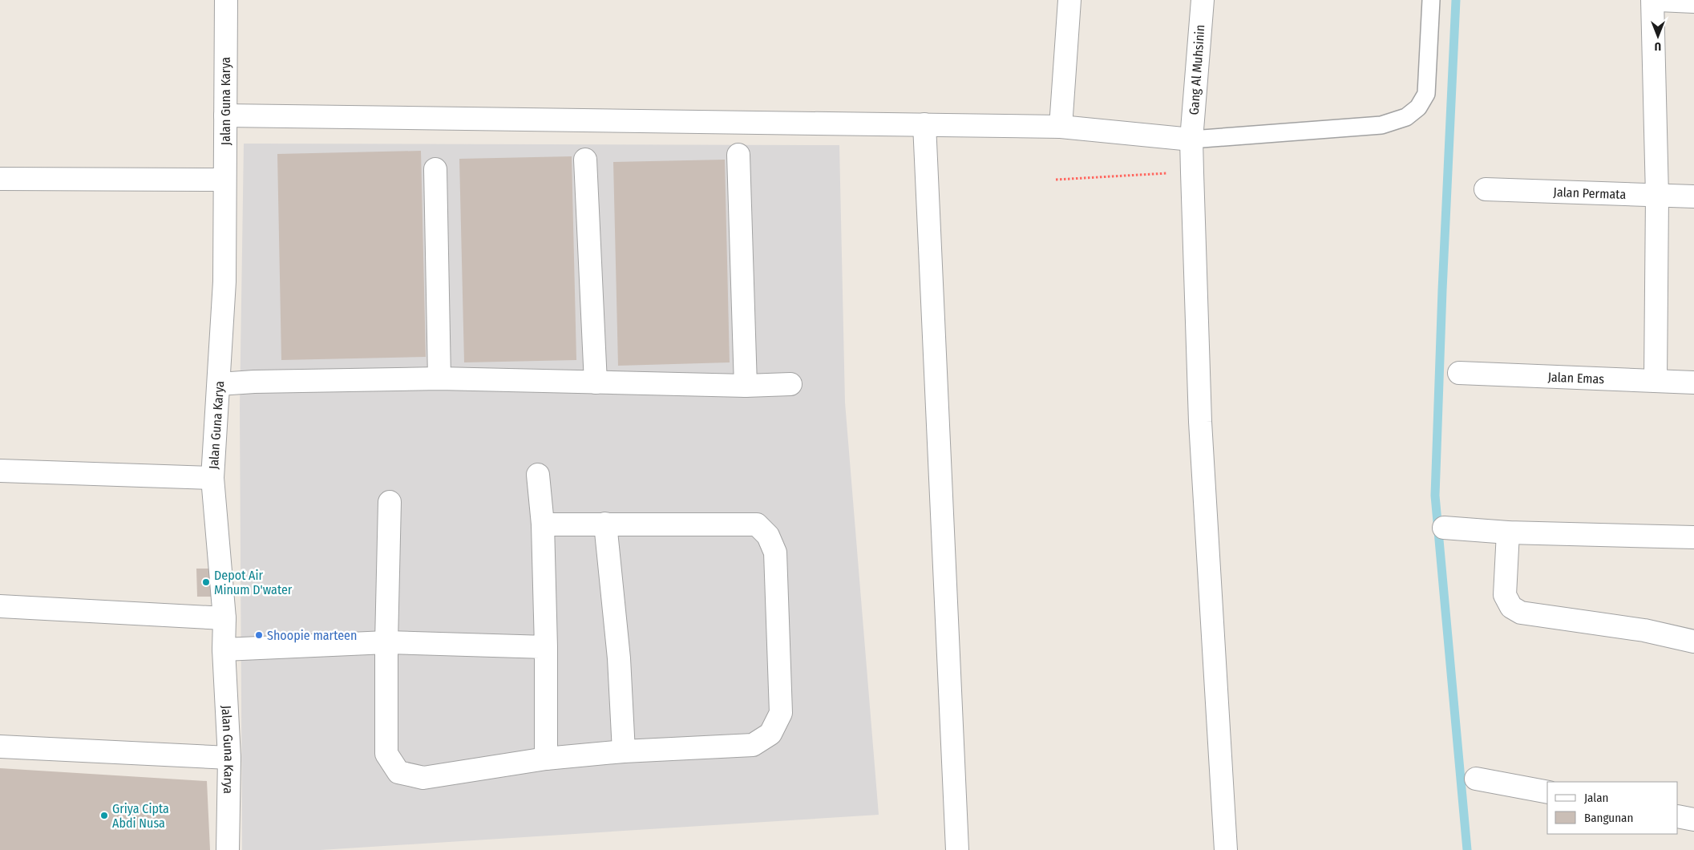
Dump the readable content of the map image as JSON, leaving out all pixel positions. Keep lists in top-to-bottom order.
{
  "streets": {
    "street": [
      "Gang Al Muhsinin",
      "Jalan Guna Karya",
      "Jalan Permata",
      "Jalan Emas"
    ]
  },
  "places": ["Depot Air Minum D'water", "Shoopie marteen", "Griya Cipta Abdi Nusa"],
  "legend": ["Jalan", "Bangunan"],
  "north": "bottom"
}
